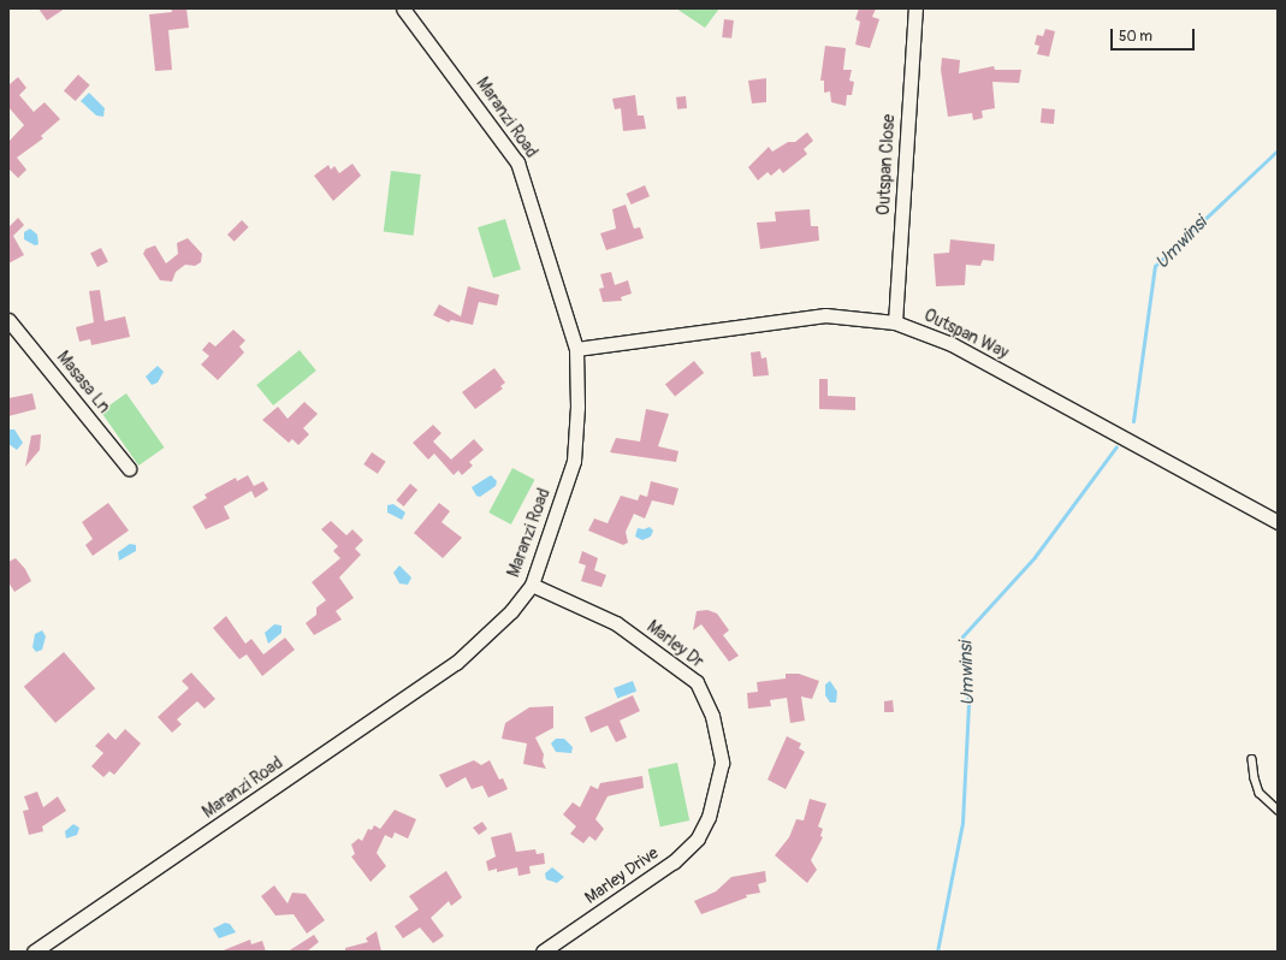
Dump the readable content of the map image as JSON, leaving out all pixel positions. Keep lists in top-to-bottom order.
{
  "streets": {
    "street": [
      "Maranzi Road",
      "Outspan Close",
      "Outspan Way",
      "Masasa Ln",
      "Marley Dr",
      "Marley Drive"
    ]
  },
  "crossings": [
    ["Maranzi Road", "Outspan Way"],
    ["Maranzi Road", "Marley Dr"],
    ["Outspan Close", "Outspan Way"],
    ["Marley Dr", "Marley Drive"]
  ],
  "water": ["Umwinsi"],
  "scale_bar": "50 m"
}
